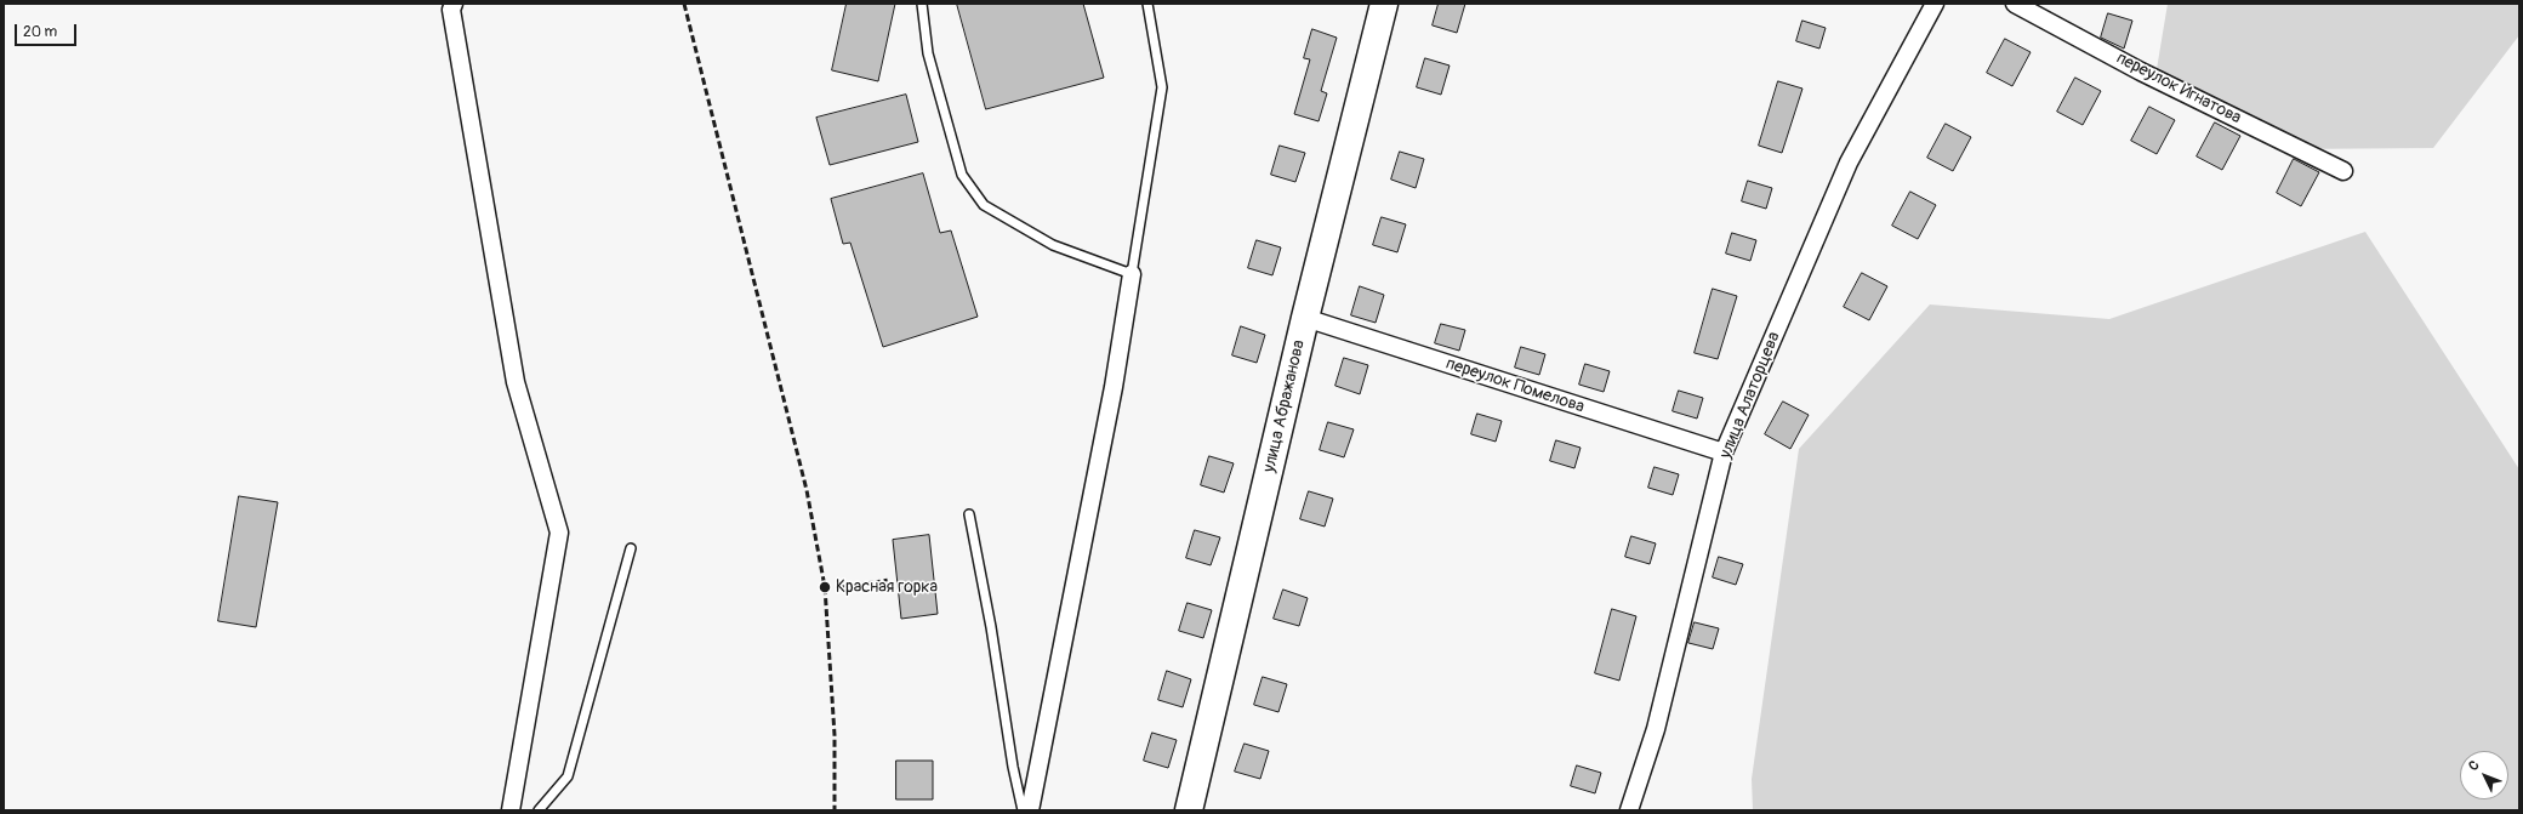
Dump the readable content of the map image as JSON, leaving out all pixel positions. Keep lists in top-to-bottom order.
{
  "streets": {
    "main road": ["улица Абражанова"],
    "street": ["переулок Игнатова", "переулок Помелова", "улица Алаторцева"]
  },
  "crossings": [
    ["переулок Помелова", "улица Алаторцева"],
    ["переулок Помелова", "улица Абражанова"]
  ],
  "places": ["Красная горка"],
  "scale_bar": "20 m",
  "north": "top left"
}
